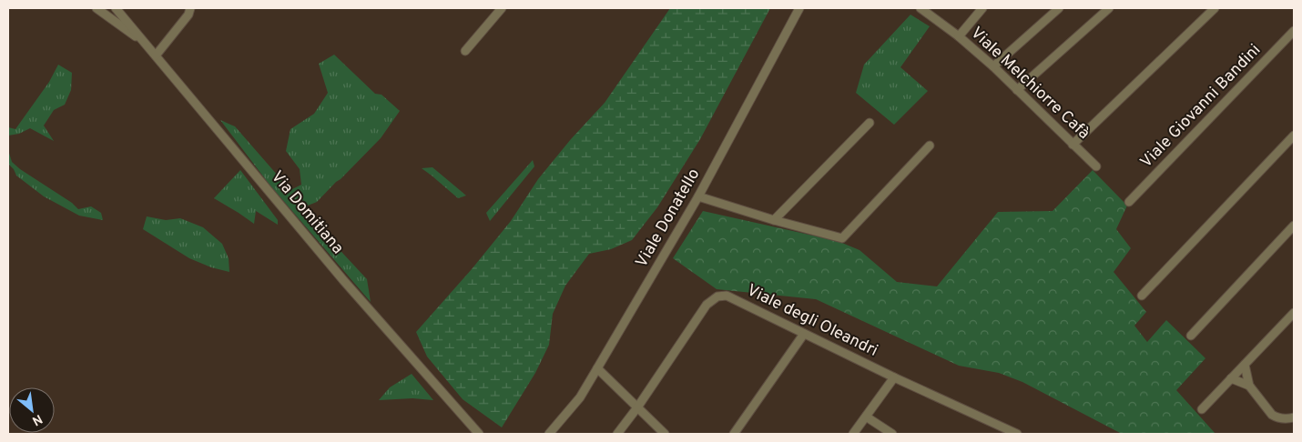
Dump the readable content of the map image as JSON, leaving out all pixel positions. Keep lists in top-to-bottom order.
{
  "streets": {
    "street": [
      "Viale Melchiorre Cafà",
      "Viale Giovanni Bandini",
      "Via Domitiana",
      "Viale Donatello",
      "Viale degli Oleandri"
    ]
  },
  "north": "bottom right"
}
